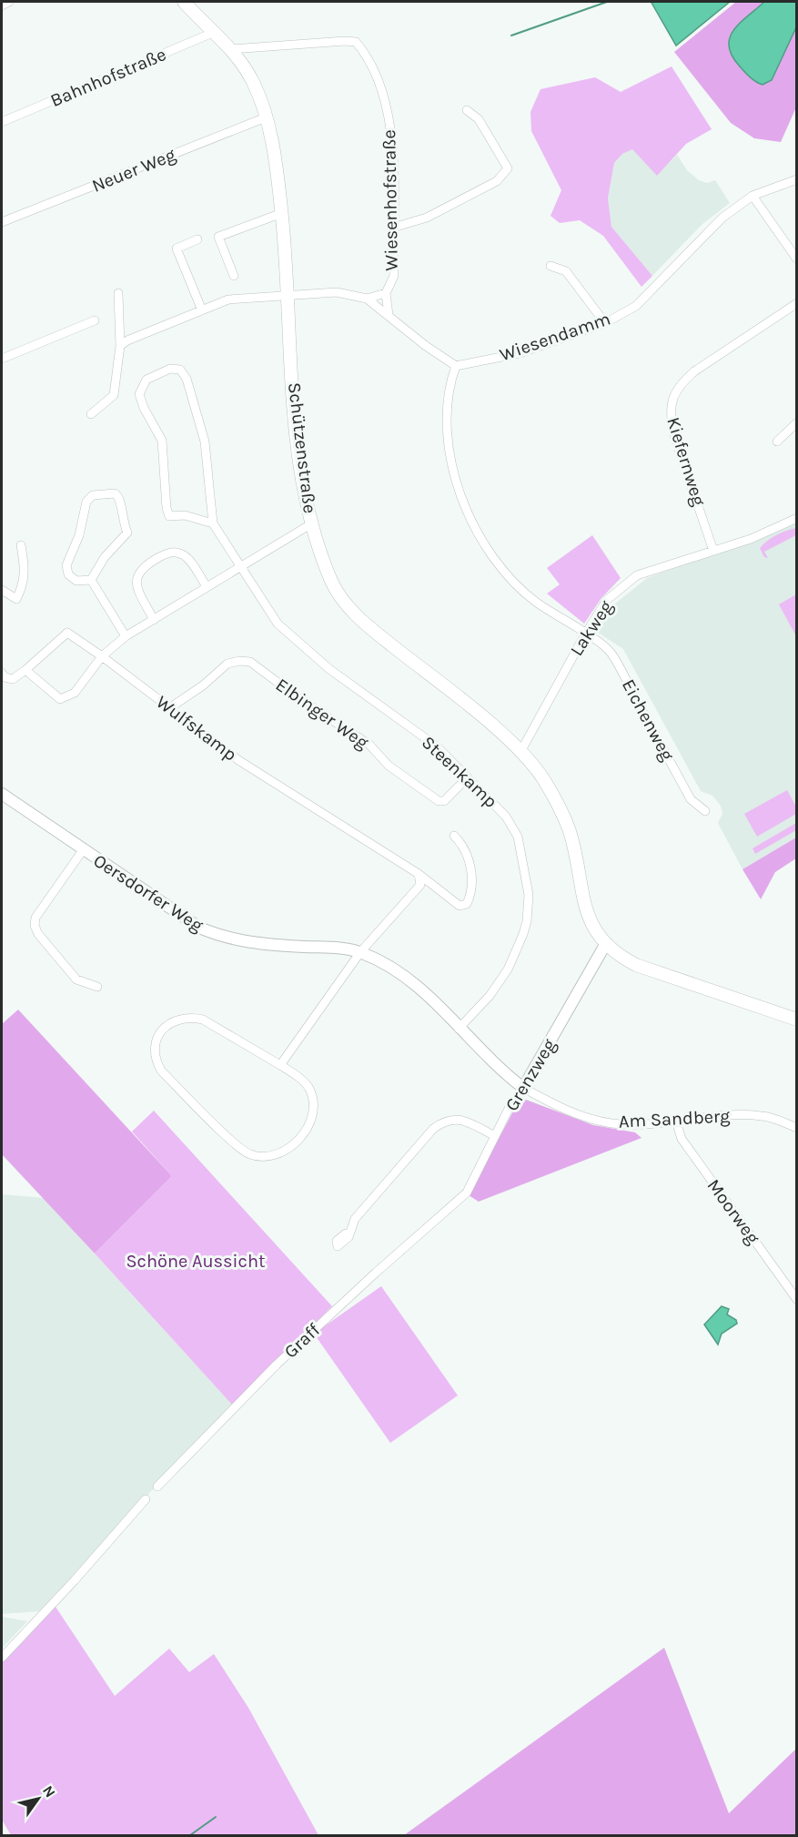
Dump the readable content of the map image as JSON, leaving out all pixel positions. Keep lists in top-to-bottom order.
{
  "streets": {
    "main road": ["Schützenstraße"],
    "street": [
      "Bahnhofstraße",
      "Neuer Weg",
      "Wiesenhofstraße",
      "Wiesendamm",
      "Kiefernweg",
      "Lakweg",
      "Elbinger Weg",
      "Eichenweg",
      "Wulfskamp",
      "Steenkamp",
      "Oersdorfer Weg",
      "Grenzweg",
      "Am Sandberg",
      "Moorweg",
      "Graff"
    ]
  },
  "crossings": [
    ["Bahnhofstraße", "Schützenstraße"],
    ["Neuer Weg", "Schützenstraße"],
    ["Wiesenhofstraße", "Schützenstraße"],
    ["Wiesendamm", "Eichenweg"],
    ["Schützenstraße", "Lakweg"],
    ["Schützenstraße", "Grenzweg"],
    ["Kiefernweg", "Lakweg"],
    ["Lakweg", "Eichenweg"],
    ["Elbinger Weg", "Wulfskamp"],
    ["Elbinger Weg", "Steenkamp"],
    ["Steenkamp", "Oersdorfer Weg"],
    ["Oersdorfer Weg", "Grenzweg"],
    ["Oersdorfer Weg", "Am Sandberg"],
    ["Grenzweg", "Am Sandberg"],
    ["Grenzweg", "Graff"],
    ["Am Sandberg", "Moorweg"]
  ],
  "parks": ["Schöne Aussicht"],
  "north": "top right"
}
